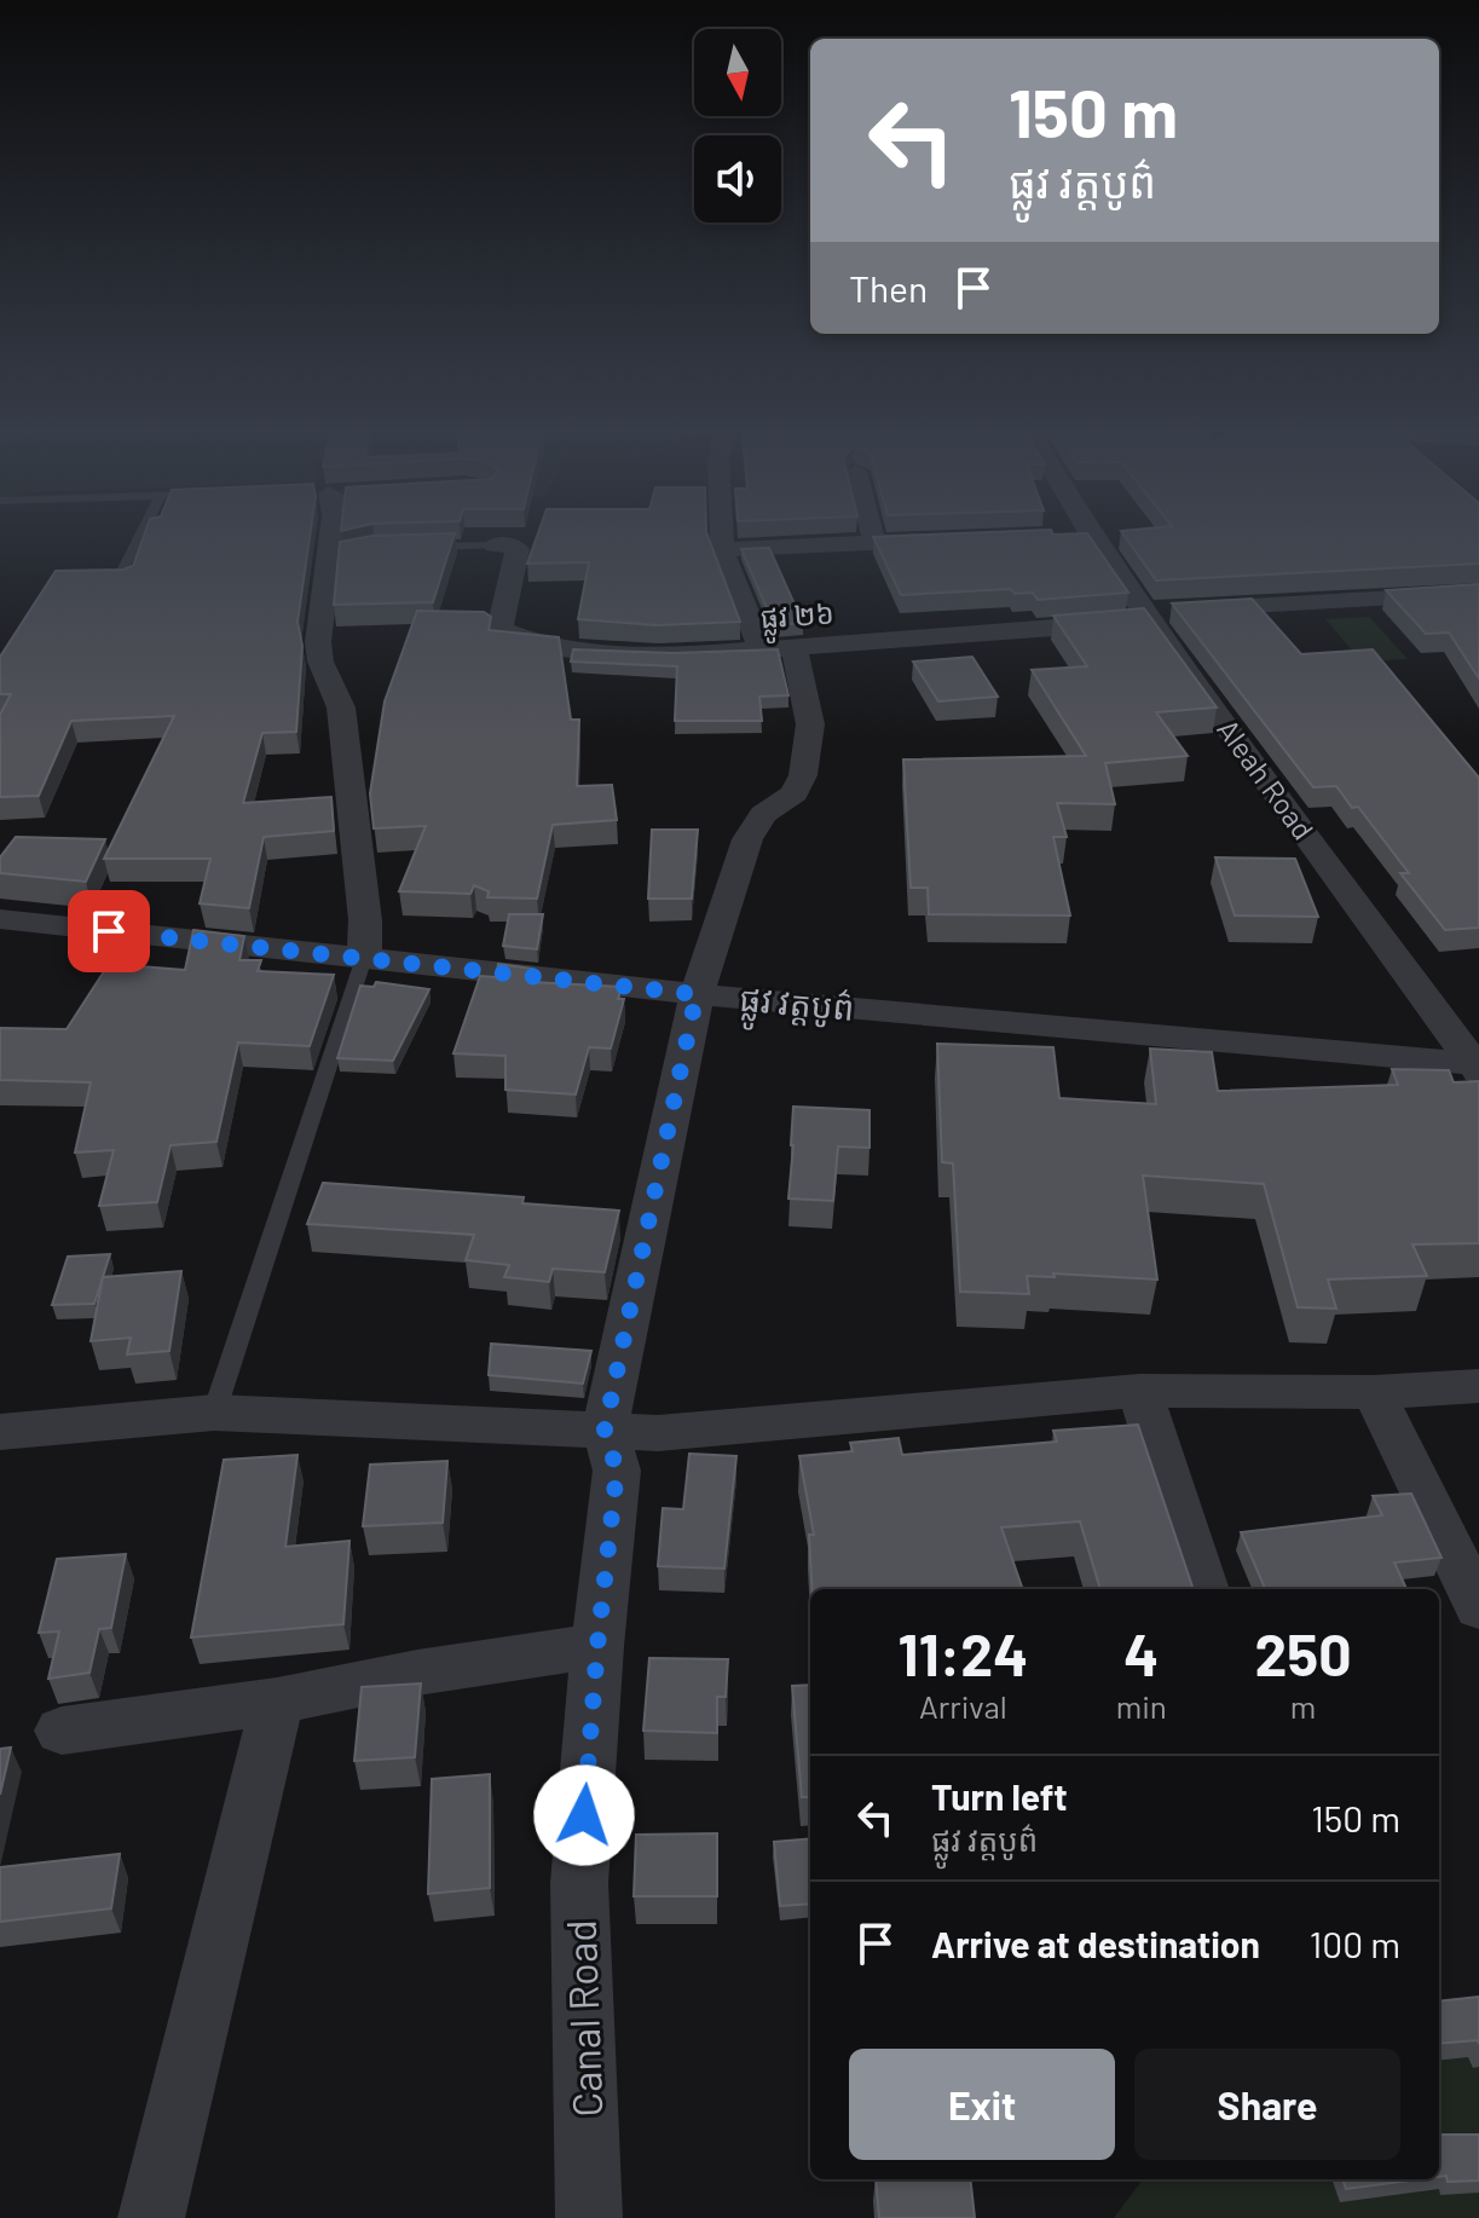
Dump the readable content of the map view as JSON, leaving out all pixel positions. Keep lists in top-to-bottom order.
{
  "streets": {
    "street": [
      "ផ្លូវ ២៦",
      "Aleah Road",
      "ផ្លូវ វត្តបូព៌",
      "Canal Road"
    ]
  },
  "crossings": [
    ["ផ្លូវ ២៦", "Aleah Road"],
    ["ផ្លូវ ២៦", "Canal Road"],
    ["Aleah Road", "ផ្លូវ វត្តបូព៌"],
    ["ផ្លូវ វត្តបូព៌", "Canal Road"]
  ],
  "north": "bottom",
  "page": {
    "turn": ["150 m", "ផ្លូវ វត្តបូព៌"],
    "then": "Then",
    "eta": [
      "11:24",
      "Arrival",
      "4",
      "min",
      "250",
      "m"
    ],
    "list": [
      {
        "name": "Turn left",
        "note": "ផ្លូវ វត្តបូព៌",
        "value": "150 m"
      },
      {
        "name": "Arrive at destination",
        "value": "100 m"
      }
    ],
    "buttons": ["Exit", "Share"]
  }
}
